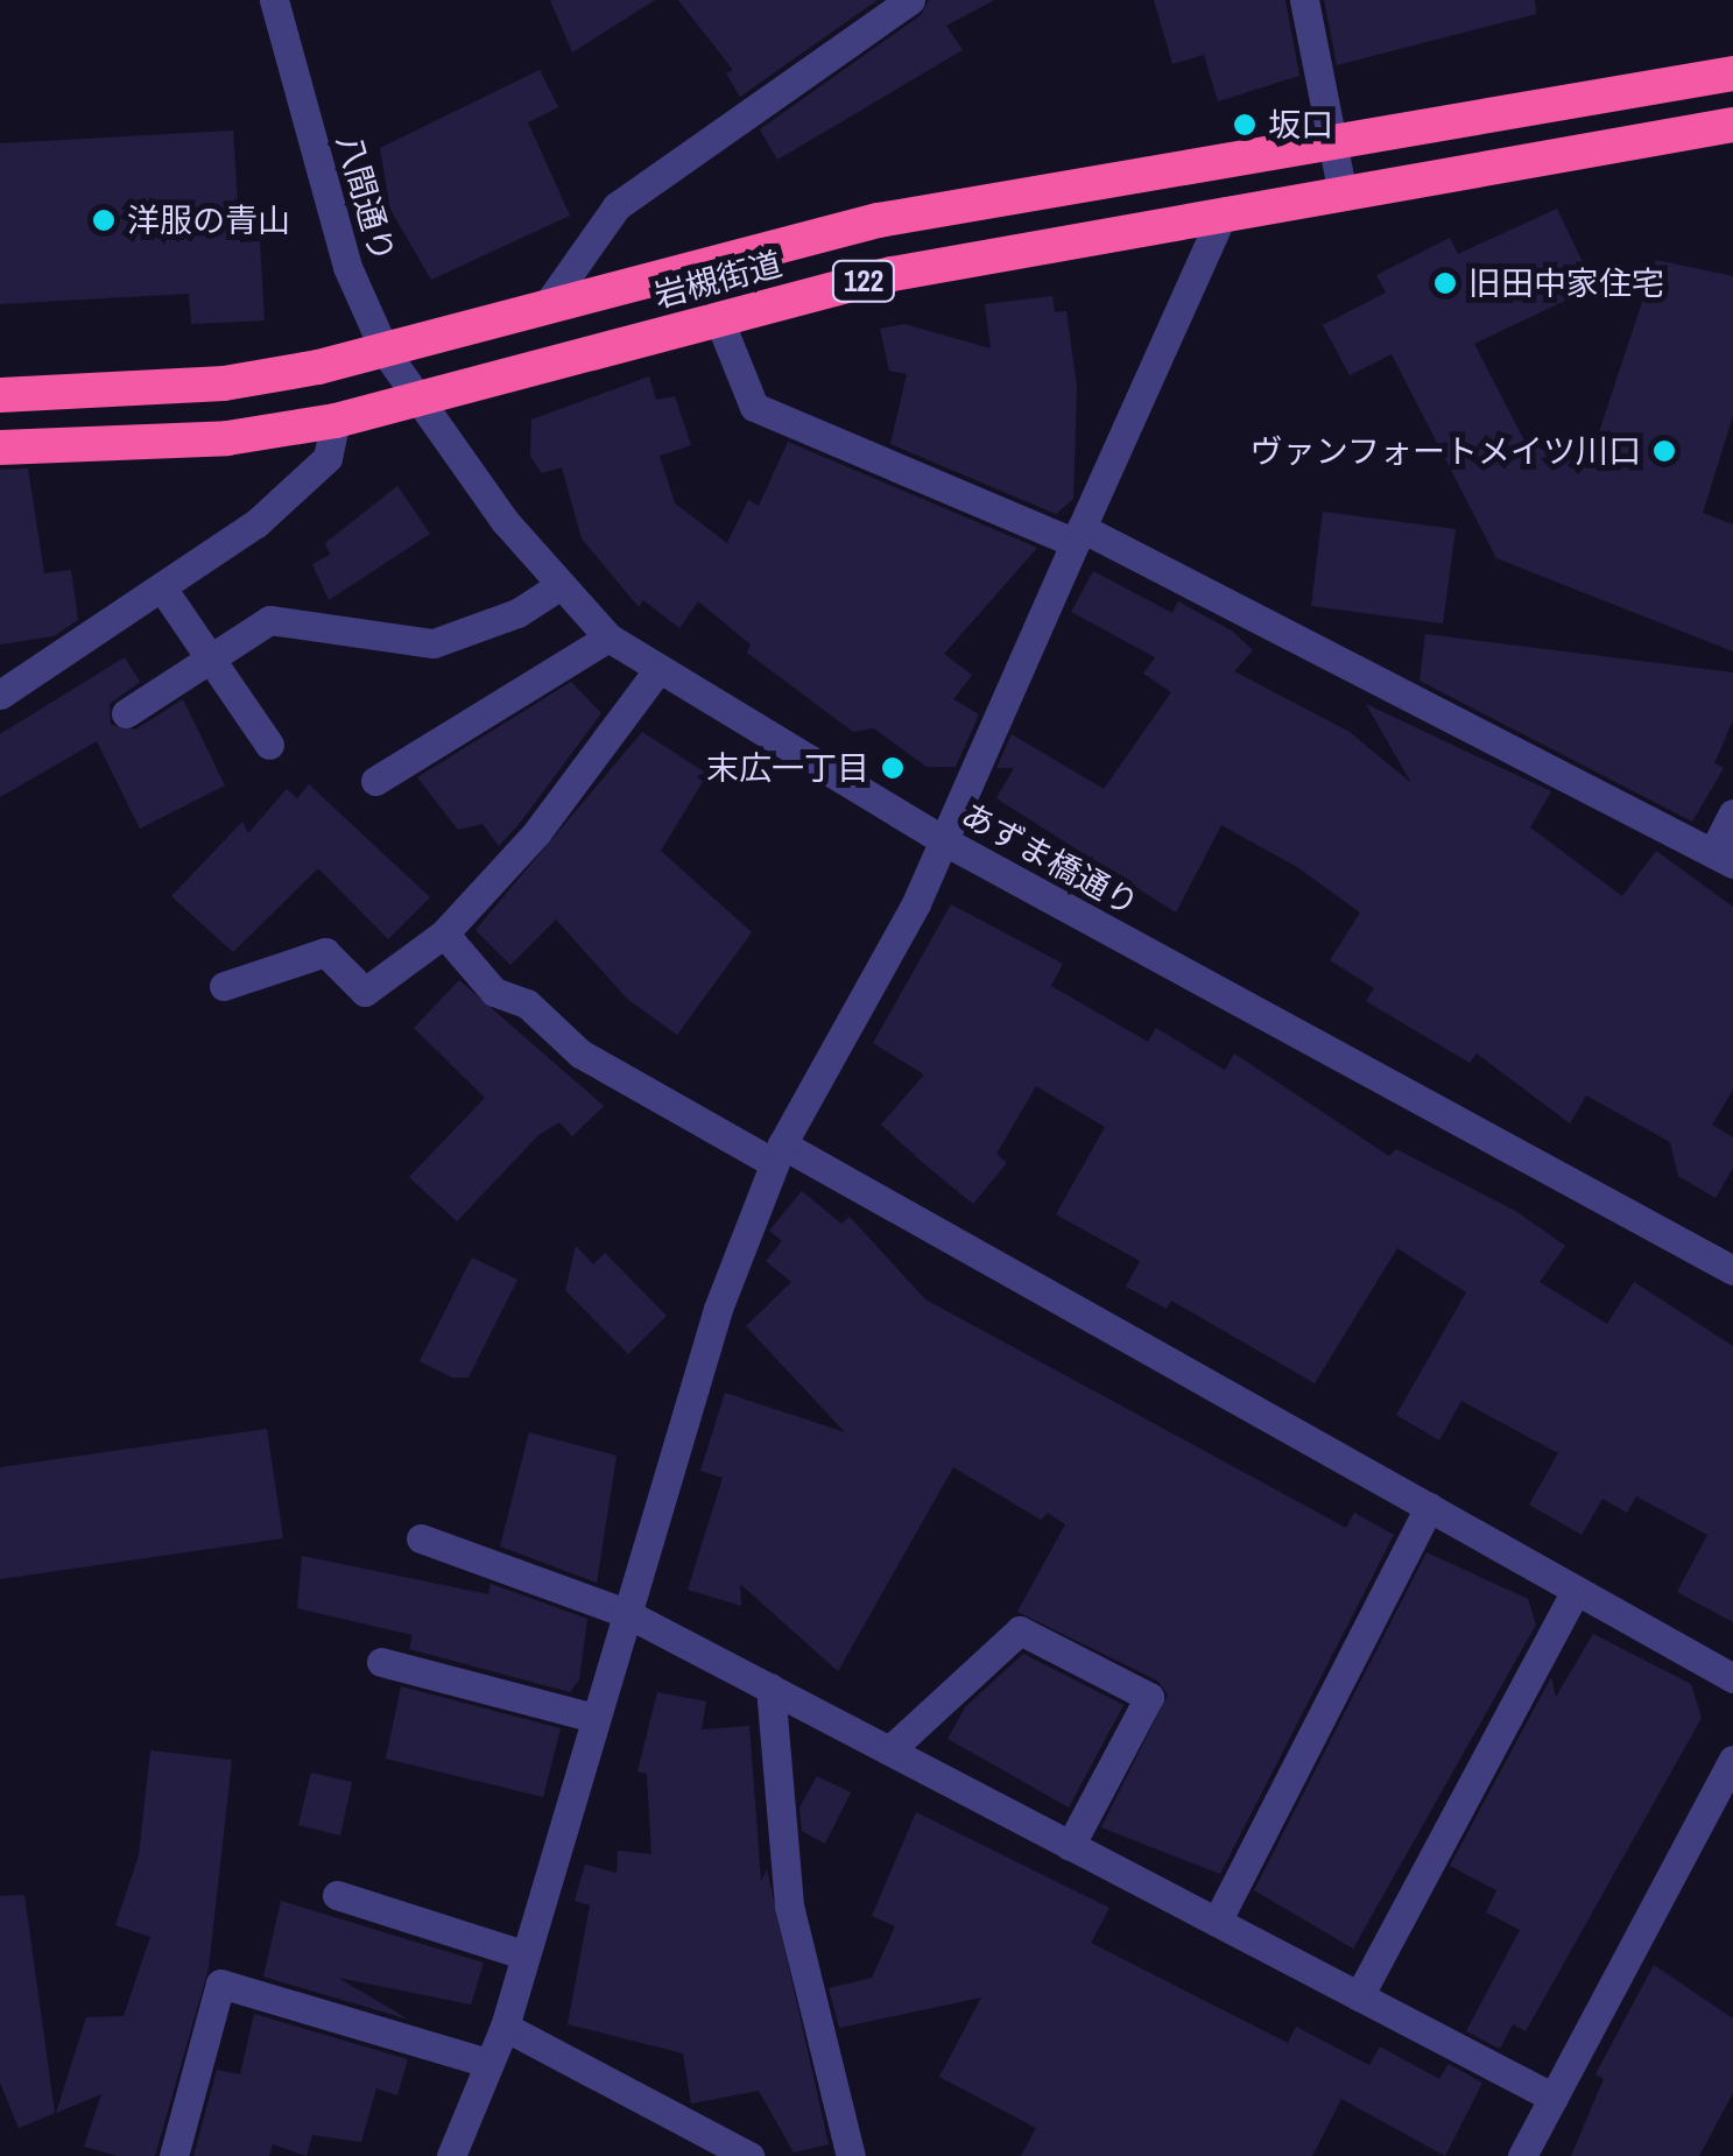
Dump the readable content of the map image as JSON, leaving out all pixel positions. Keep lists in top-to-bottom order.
{
  "streets": {
    "highway": ["岩槻街道", "122"],
    "street": ["八間通り", "あずま橋通り"]
  },
  "crossings": [
    ["八間通り", "岩槻街道"],
    ["八間通り", "あずま橋通り"],
    ["岩槻街道", "あずま橋通り"]
  ],
  "places": [
    "坂口",
    "洋服の青山",
    "旧田中家住宅",
    "ヴァンフォートメイツ川口",
    "末広一丁目"
  ]
}
